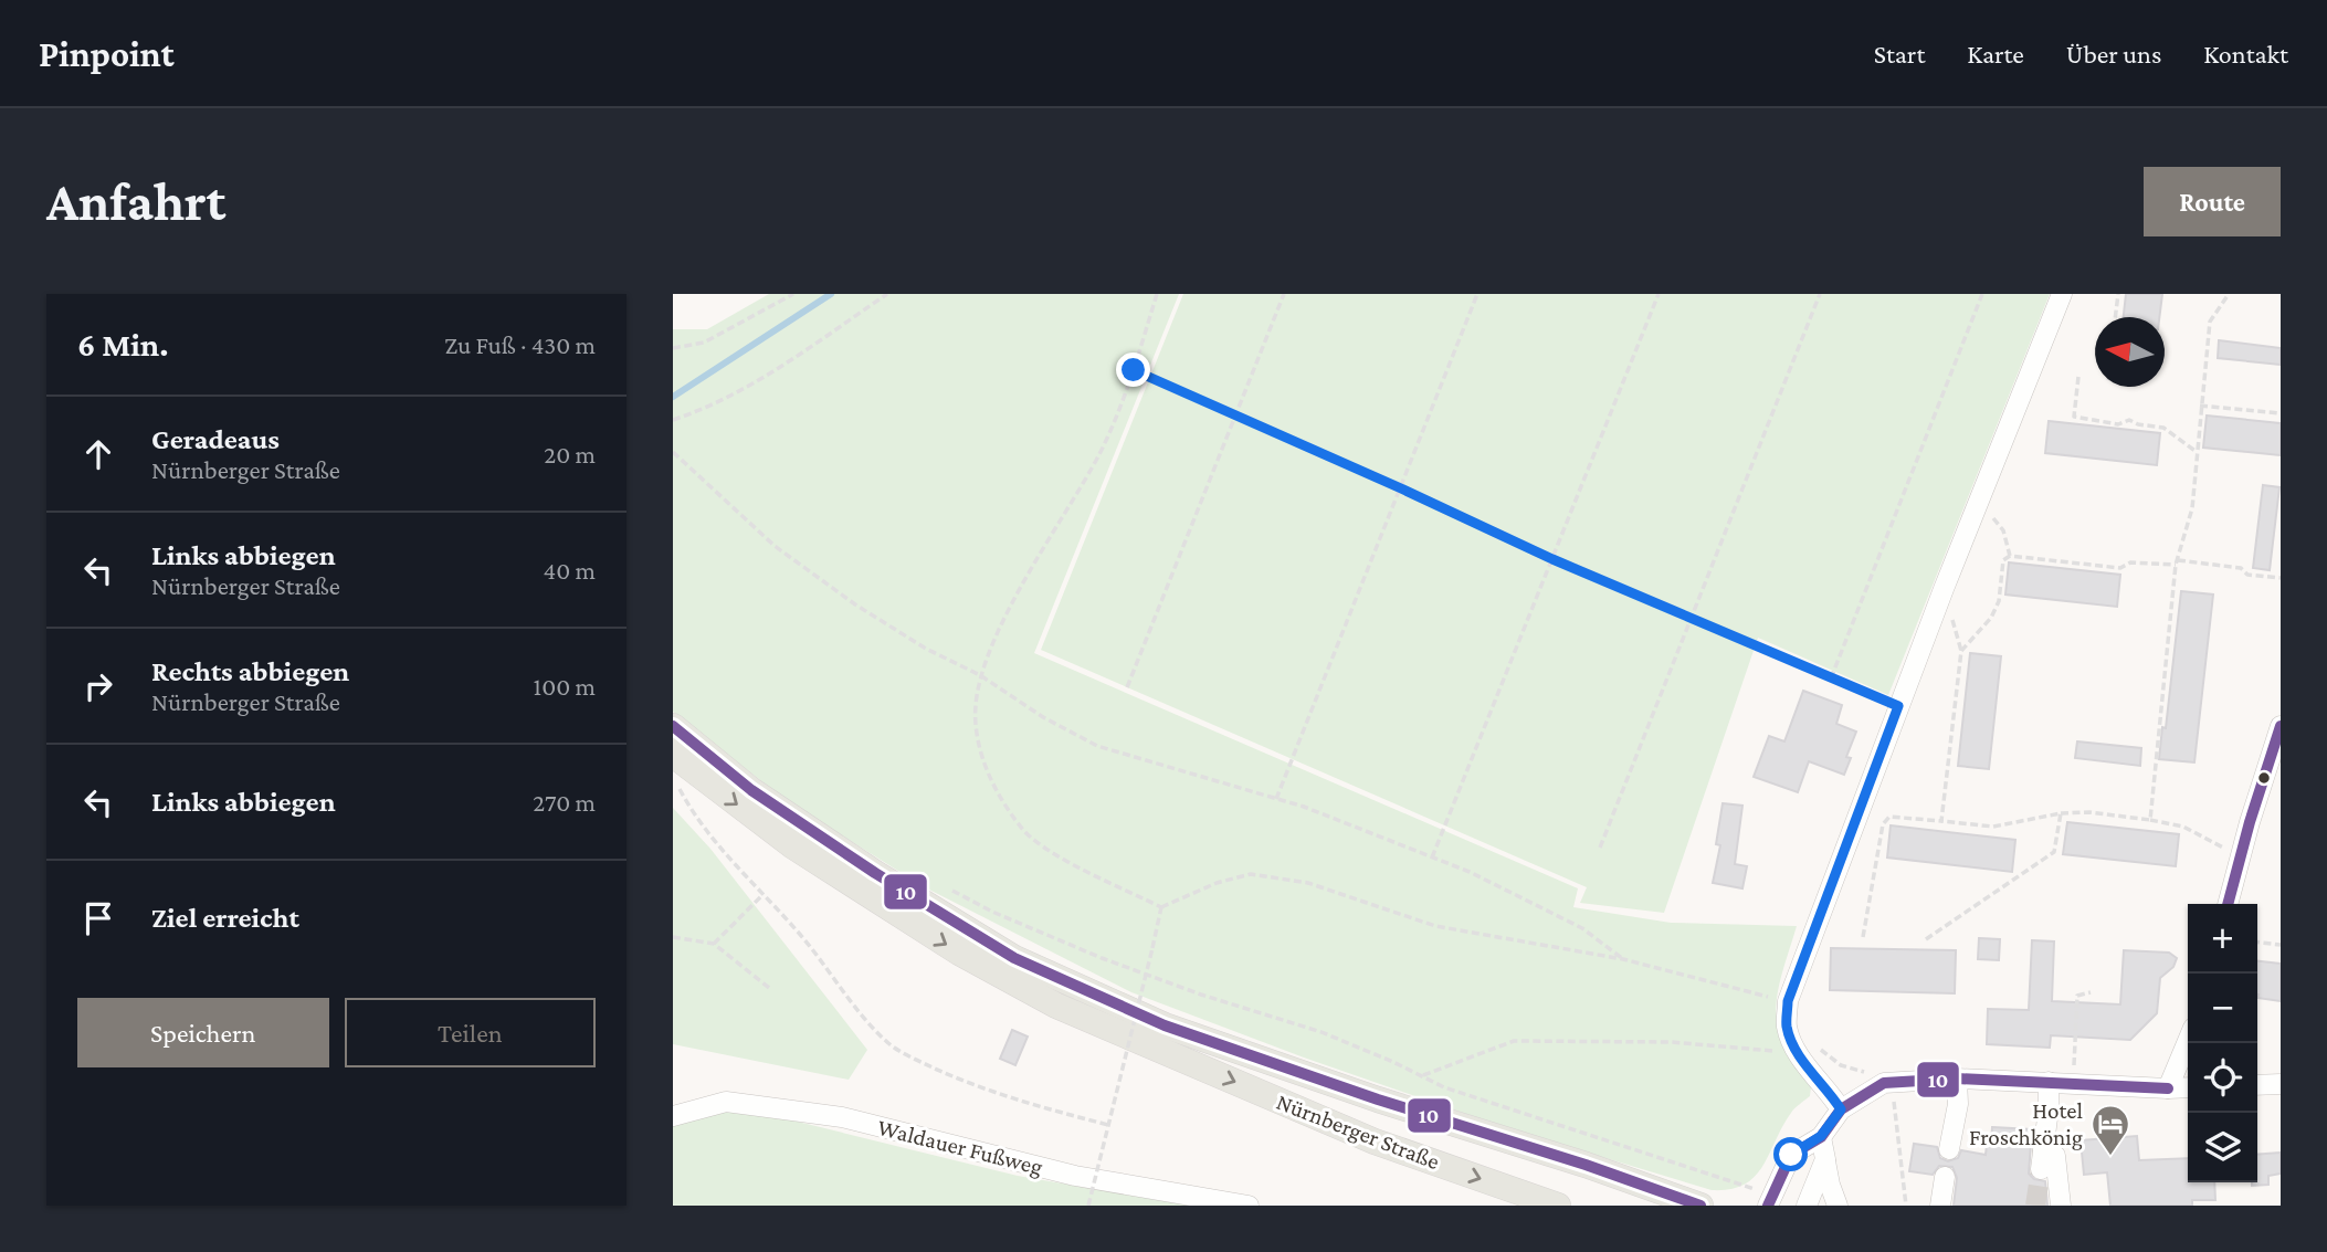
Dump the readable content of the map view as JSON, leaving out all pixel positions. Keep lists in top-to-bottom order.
{
  "streets": {
    "main road": ["Nürnberger Straße"],
    "street": ["Waldauer Fußweg"]
  },
  "places": {
    "hotel": ["Hotel Froschkönig"]
  },
  "lines": ["transit line 10"],
  "north": "left",
  "page": {
    "header": "Pinpoint",
    "nav": [
      "Start",
      "Karte",
      "Über uns",
      "Kontakt"
    ],
    "buttons": [
      "Route",
      ["Speichern", "Teilen"]
    ],
    "title": "Anfahrt",
    "heading": ["6 Min.", "Zu Fuß · 430 m"],
    "list": [
      ["Geradeaus", "Nürnberger Straße", "20 m"],
      ["Links abbiegen", "Nürnberger Straße", "40 m"],
      ["Rechts abbiegen", "Nürnberger Straße", "100 m"],
      ["Links abbiegen", "270 m"],
      "Ziel erreicht"
    ],
    "map_buttons": ["+", "−"]
  }
}
